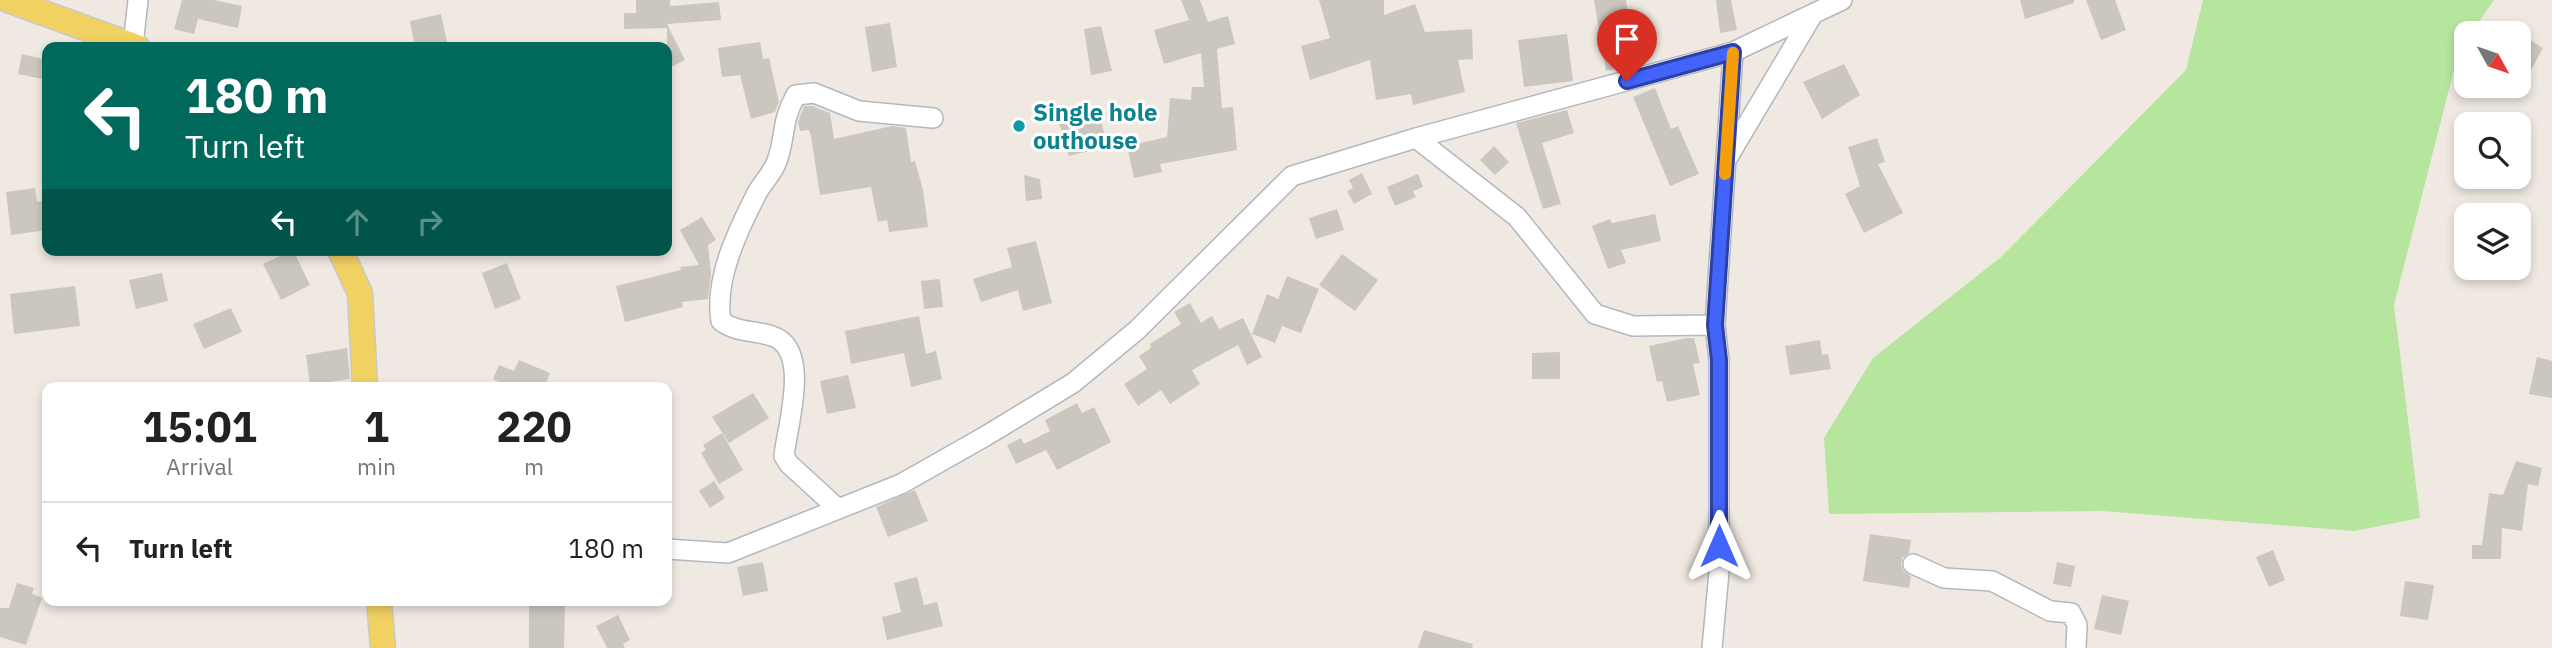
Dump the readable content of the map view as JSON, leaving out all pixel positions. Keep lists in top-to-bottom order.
{
  "places": ["Single hole outhouse"],
  "north": "bottom right",
  "page": {
    "turn": ["180 m", "Turn left"],
    "eta": [
      "15:01",
      "Arrival",
      "1",
      "min",
      "220",
      "m"
    ],
    "list": [
      {
        "name": "Turn left",
        "value": "180 m"
      }
    ]
  }
}
